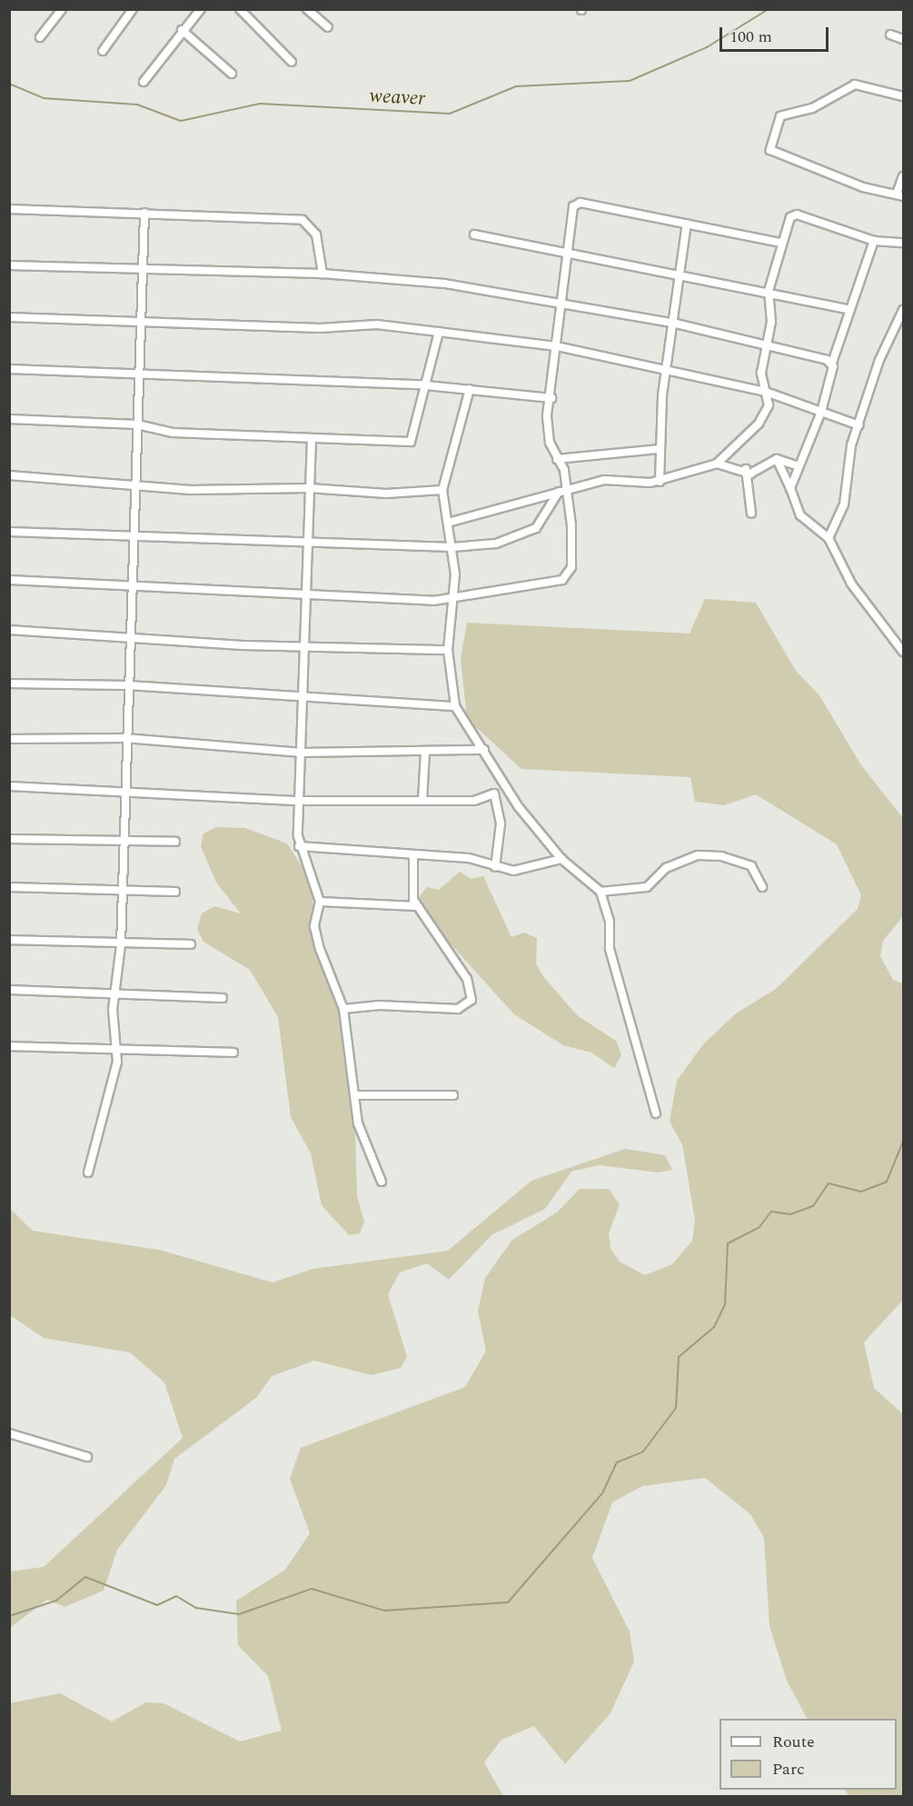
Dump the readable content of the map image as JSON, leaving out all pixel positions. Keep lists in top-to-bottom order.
{
  "water": ["weaver"],
  "legend": ["Route", "Parc"],
  "scale_bar": "100 m"
}
